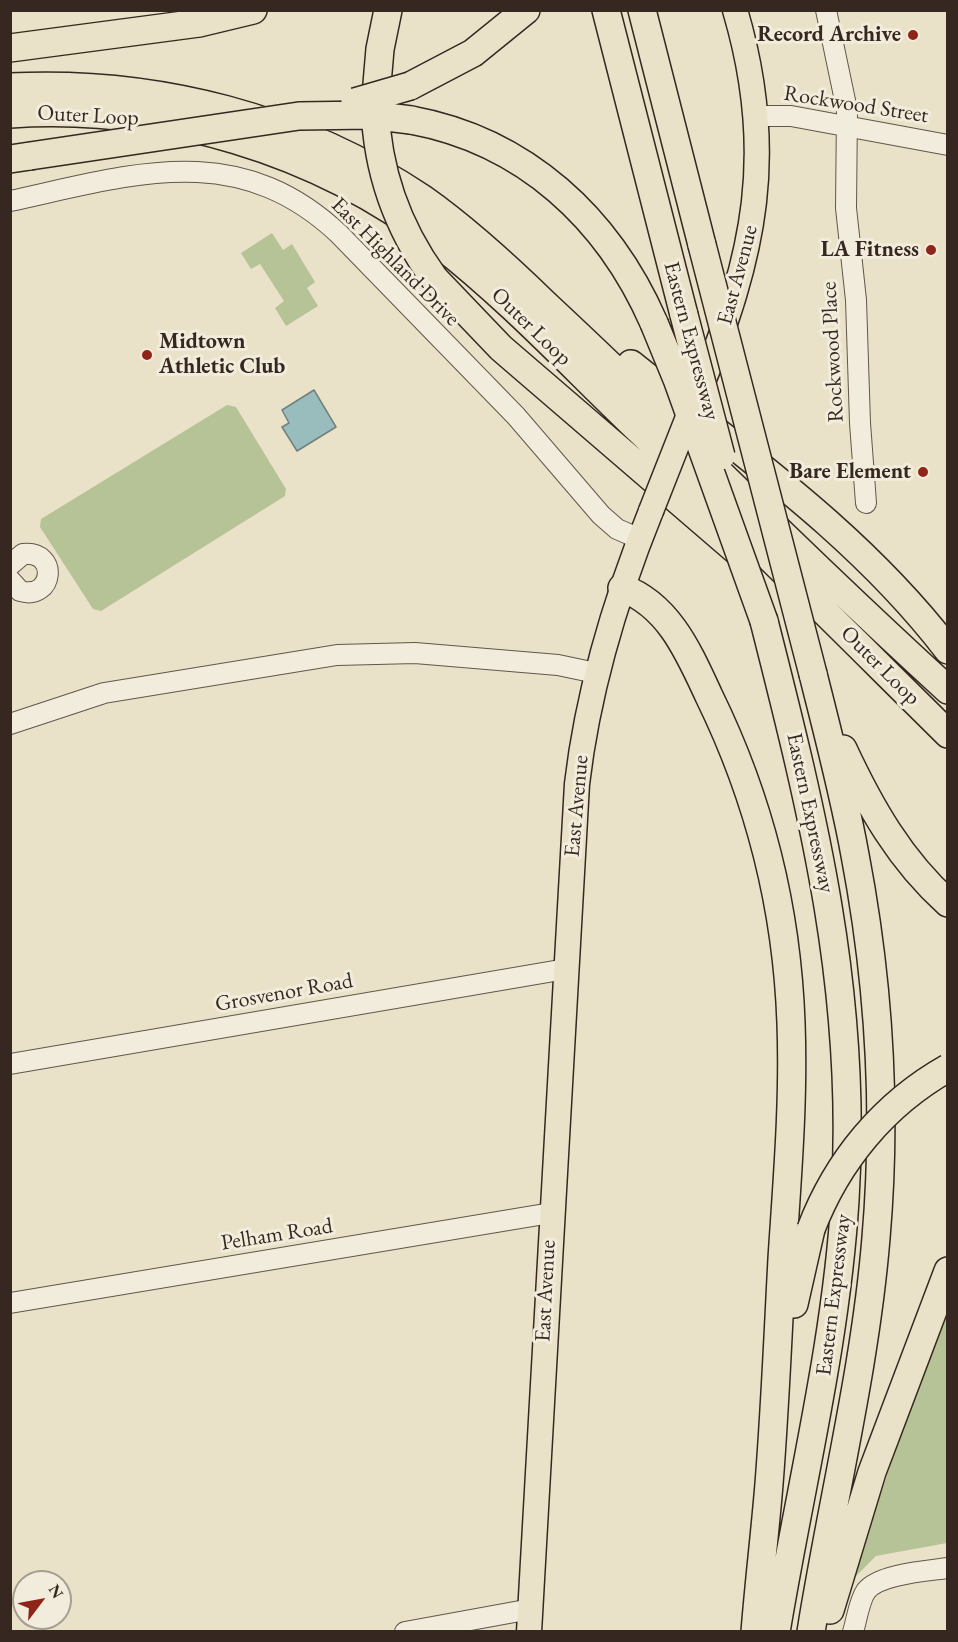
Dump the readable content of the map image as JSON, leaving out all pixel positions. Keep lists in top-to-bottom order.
{
  "streets": {
    "highway": ["Outer Loop", "Eastern Expressway"],
    "main road": ["East Avenue"],
    "street": [
      "Rockwood Street",
      "East Highland Drive",
      "Rockwood Place",
      "Grosvenor Road",
      "Pelham Road"
    ]
  },
  "crossings": [
    ["Rockwood Street", "East Avenue"],
    ["Rockwood Street", "Rockwood Place"],
    ["East Highland Drive", "East Avenue"],
    ["East Avenue", "Grosvenor Road"],
    ["East Avenue", "Pelham Road"]
  ],
  "places": [
    "Record Archive",
    "LA Fitness",
    "Midtown Athletic Club",
    "Bare Element"
  ],
  "north": "top right"
}
